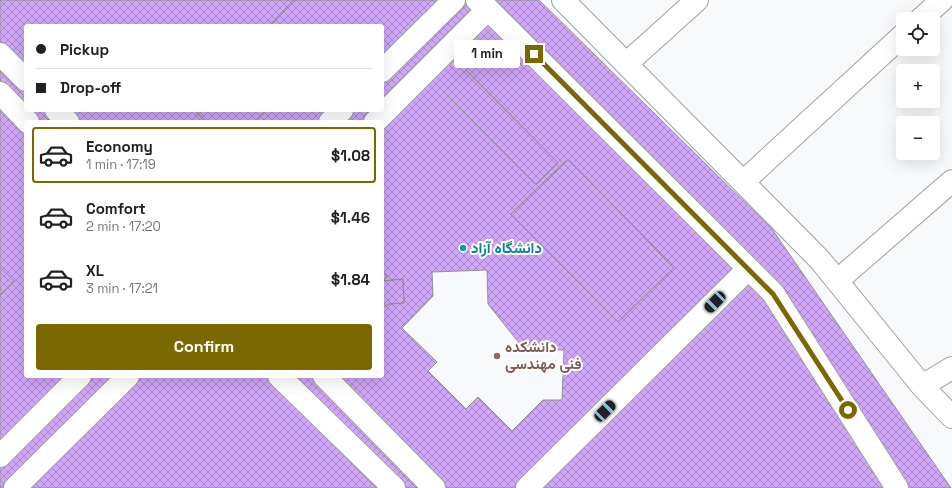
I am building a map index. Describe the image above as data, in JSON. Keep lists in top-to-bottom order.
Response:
{
  "places": ["دانشگاه آزاد", "دانشکده فنی مهندسی"],
  "page": {
    "map_buttons": ["+", "−"],
    "banner": ["Pickup", "Drop-off"],
    "bubble": "1 min",
    "list": [
      {
        "name": "Economy",
        "note": "1 min · 17:19",
        "value": "$1.08"
      },
      {
        "name": "Comfort",
        "note": "2 min · 17:20",
        "value": "$1.46"
      },
      {
        "name": "XL",
        "note": "3 min · 17:21",
        "value": "$1.84"
      }
    ],
    "buttons": "Confirm"
  }
}
